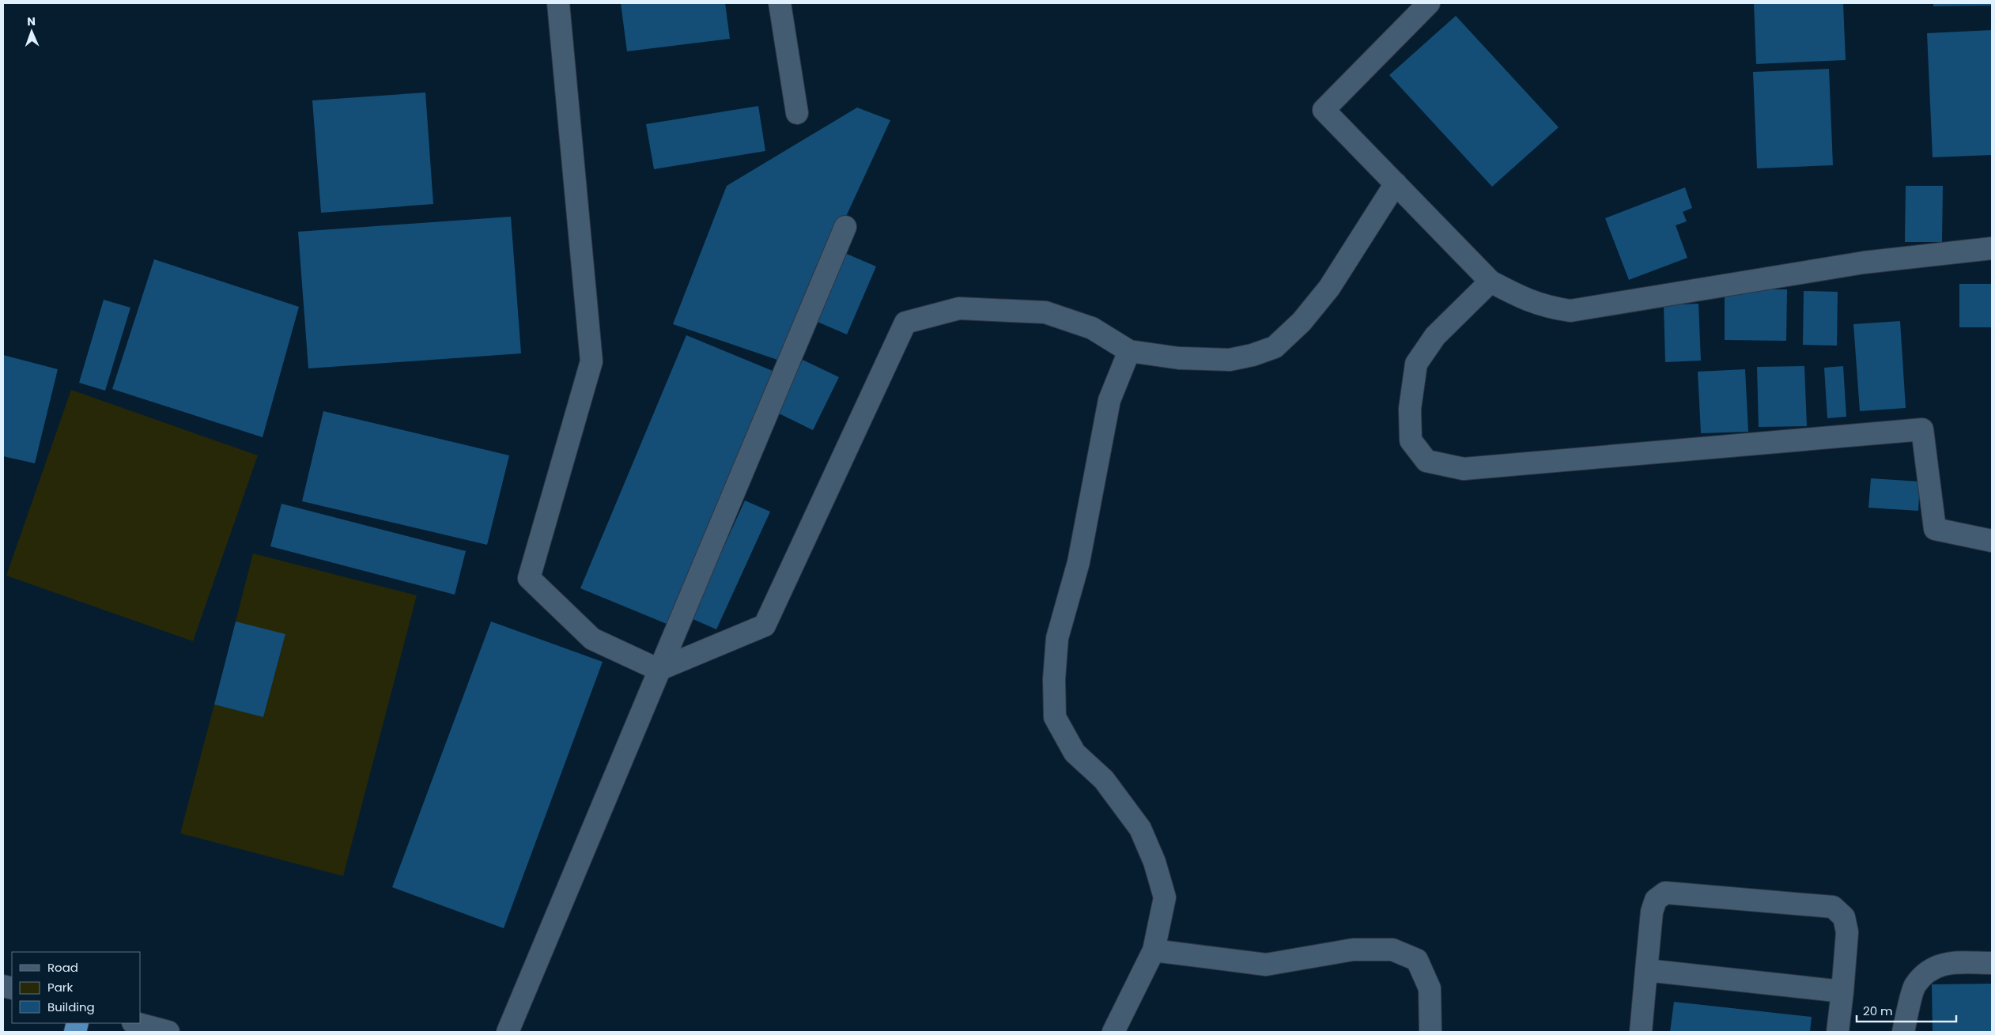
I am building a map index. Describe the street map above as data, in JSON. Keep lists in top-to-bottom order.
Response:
{
  "legend": ["Road", "Park", "Building"],
  "scale_bar": "20 m",
  "north": "top"
}
